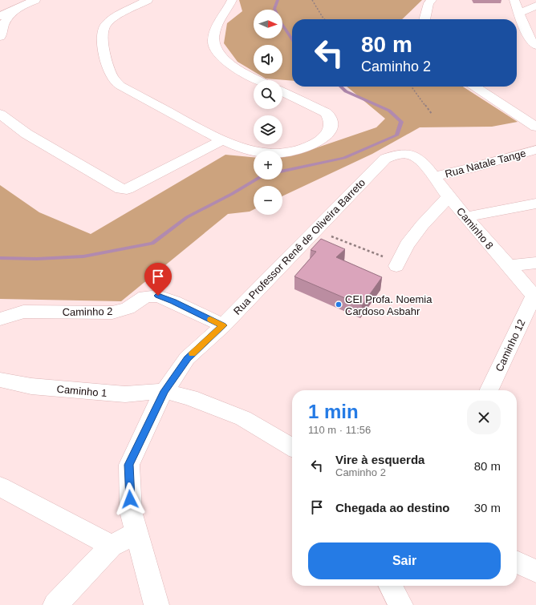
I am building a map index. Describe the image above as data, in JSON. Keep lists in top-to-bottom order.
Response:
{
  "streets": {
    "street": [
      "Rua Natale Tange",
      "Caminho 8",
      "Rua Professor Renê de Oliveira Barreto",
      "Caminho 2",
      "Caminho 12",
      "Caminho 1"
    ]
  },
  "crossings": [
    ["Rua Natale Tange", "Caminho 8"],
    ["Caminho 8", "Rua Professor Renê de Oliveira Barreto"],
    ["Caminho 8", "Caminho 12"],
    ["Rua Professor Renê de Oliveira Barreto", "Caminho 2"],
    ["Rua Professor Renê de Oliveira Barreto", "Caminho 1"]
  ],
  "places": ["CEI Profa. Noemia Cardoso Asbahr"],
  "north": "right",
  "page": {
    "map_buttons": ["+", "−"],
    "turn": ["80 m", "Caminho 2"],
    "heading": ["1 min", "110 m · 11:56"],
    "list": [
      {
        "name": "Vire à esquerda",
        "note": "Caminho 2",
        "value": "80 m"
      },
      {
        "name": "Chegada ao destino",
        "value": "30 m"
      }
    ],
    "buttons": "Sair"
  }
}
